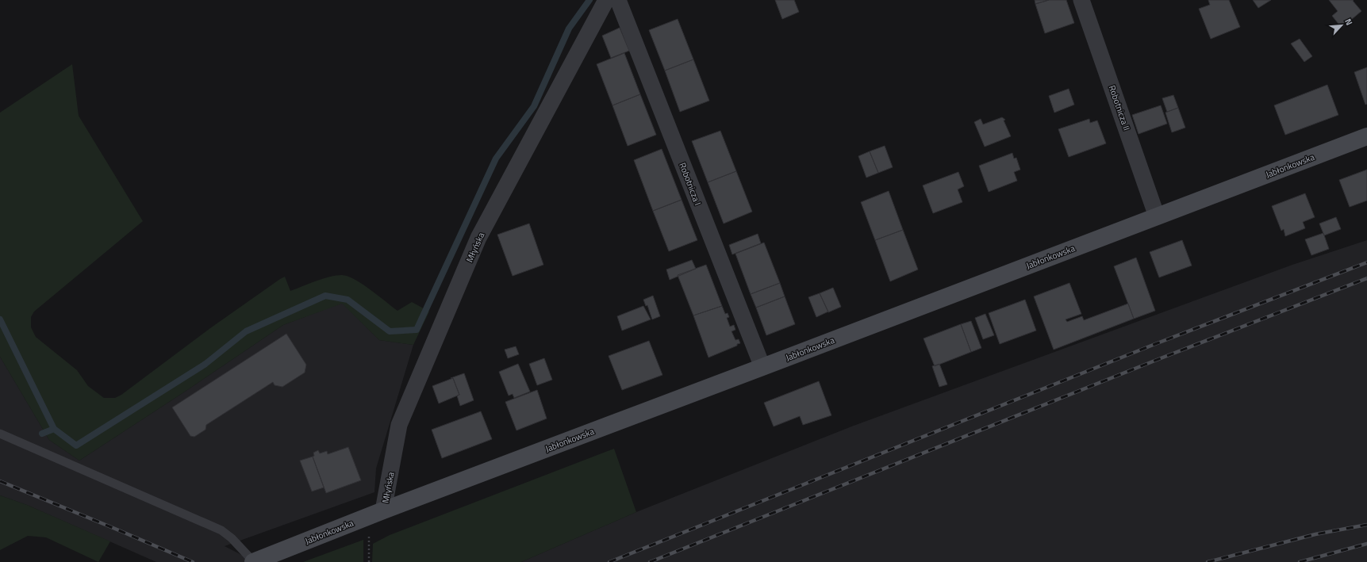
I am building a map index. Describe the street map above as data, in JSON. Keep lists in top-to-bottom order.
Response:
{
  "streets": {
    "main road": ["Jabłonkowska"],
    "street": ["Robotnicza II", "Robotnicza I", "Młyńska"]
  },
  "crossings": [
    ["Robotnicza II", "Jabłonkowska"],
    ["Jabłonkowska", "Robotnicza I"],
    ["Jabłonkowska", "Młyńska"]
  ],
  "north": "top right"
}
